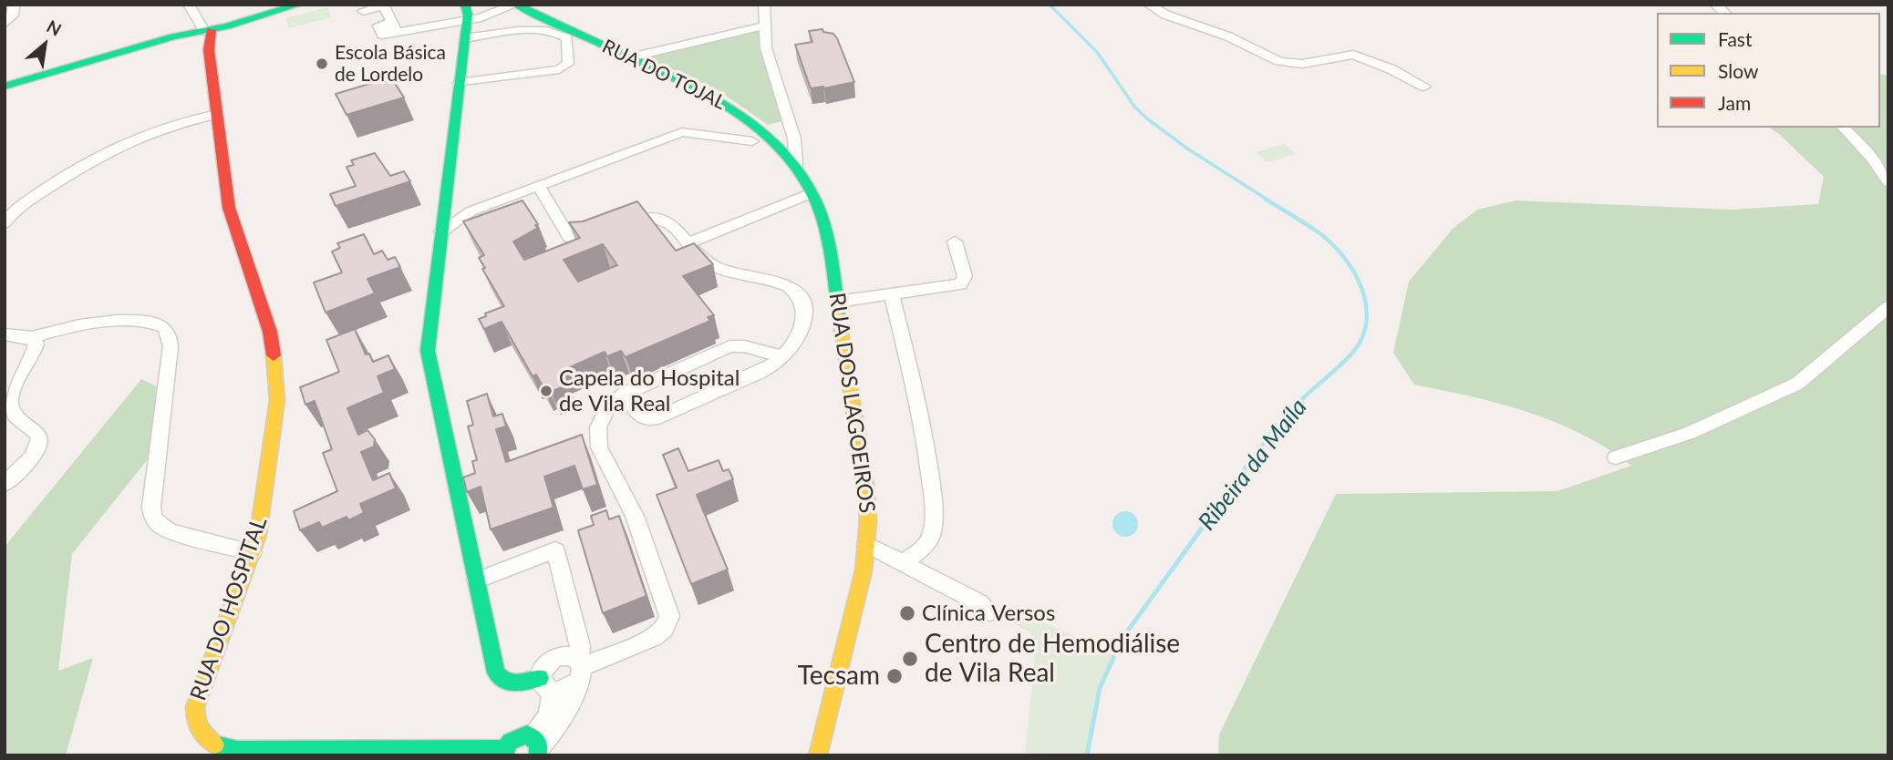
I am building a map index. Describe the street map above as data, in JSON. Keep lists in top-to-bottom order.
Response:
{
  "streets": {
    "street": ["RUA DO TOJAL", "RUA DOS LAGOEIROS", "RUA DO HOSPITAL"]
  },
  "crossings": [
    ["RUA DO TOJAL", "RUA DOS LAGOEIROS"]
  ],
  "water": ["Ribeira da Maíla"],
  "places": [
    "Escola Básica de Lordelo",
    "Capela do Hospital de Vila Real",
    "Clínica Versos",
    "Centro de Hemodiálise de Vila Real",
    "Tecsam"
  ],
  "legend": ["Fast", "Slow", "Jam"],
  "north": "top right"
}
